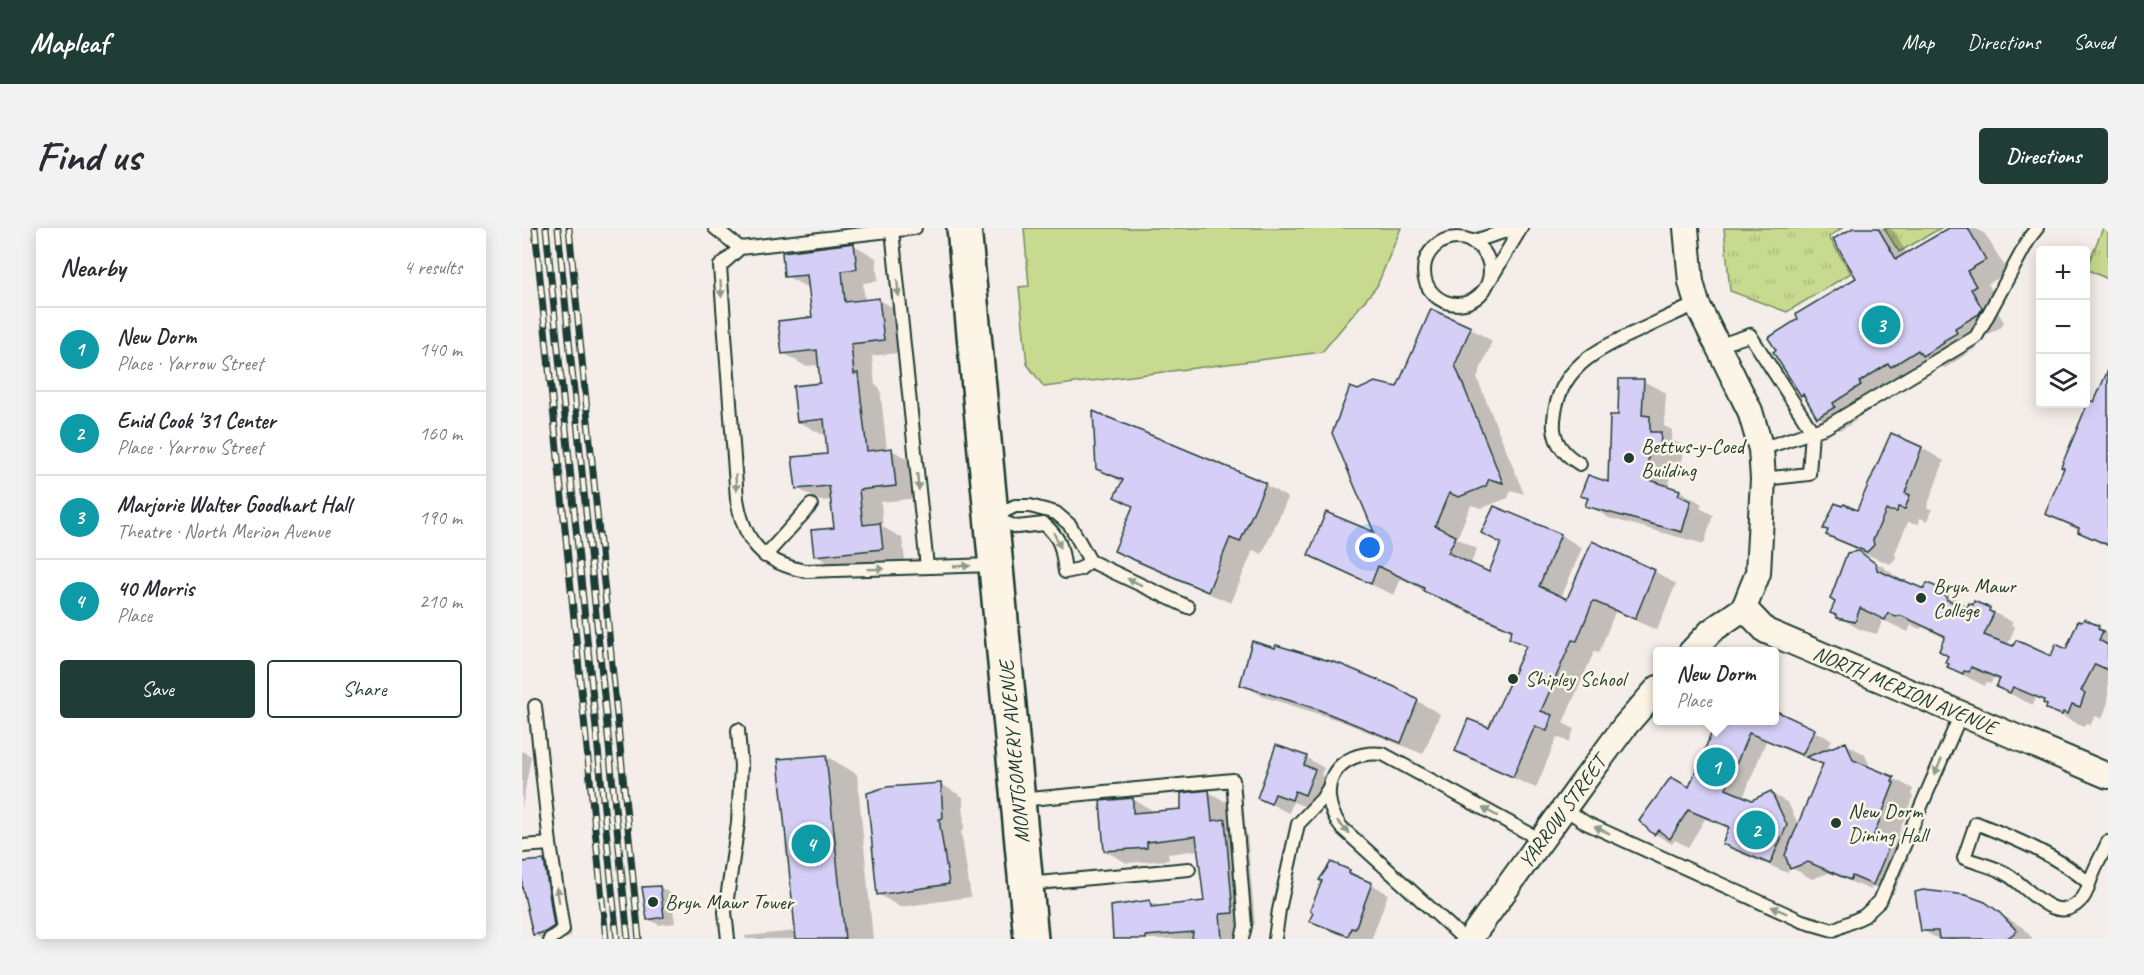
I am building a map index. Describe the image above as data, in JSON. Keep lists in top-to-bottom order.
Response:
{
  "streets": {
    "main road": ["MONTGOMERY AVENUE"],
    "street": ["NORTH MERION AVENUE", "YARROW STREET"]
  },
  "places": [
    "Bettws-y-Coed Building",
    "Bryn Mawr College",
    "Shipley School",
    "New Dorm Dining Hall",
    "Bryn Mawr Tower"
  ],
  "page": {
    "header": "Mapleaf",
    "nav": ["Map", "Directions", "Saved"],
    "buttons": [
      "Directions",
      ["Save", "Share"]
    ],
    "title": "Find us",
    "heading": ["Nearby", "4 results"],
    "map_buttons": ["+", "−"],
    "pins": [
      "3",
      "1",
      "2",
      "4"
    ],
    "list": [
      {
        "mark": "1",
        "name": "New Dorm",
        "note": "Place · Yarrow Street",
        "value": "140 m"
      },
      {
        "mark": "2",
        "name": "Enid Cook '31 Center",
        "note": "Place · Yarrow Street",
        "value": "160 m"
      },
      {
        "mark": "3",
        "name": "Marjorie Walter Goodhart Hall",
        "note": "Theatre · North Merion Avenue",
        "value": "190 m"
      },
      {
        "mark": "4",
        "name": "40 Morris",
        "note": "Place",
        "value": "210 m"
      }
    ],
    "popup": ["New Dorm", "Place"]
  }
}
